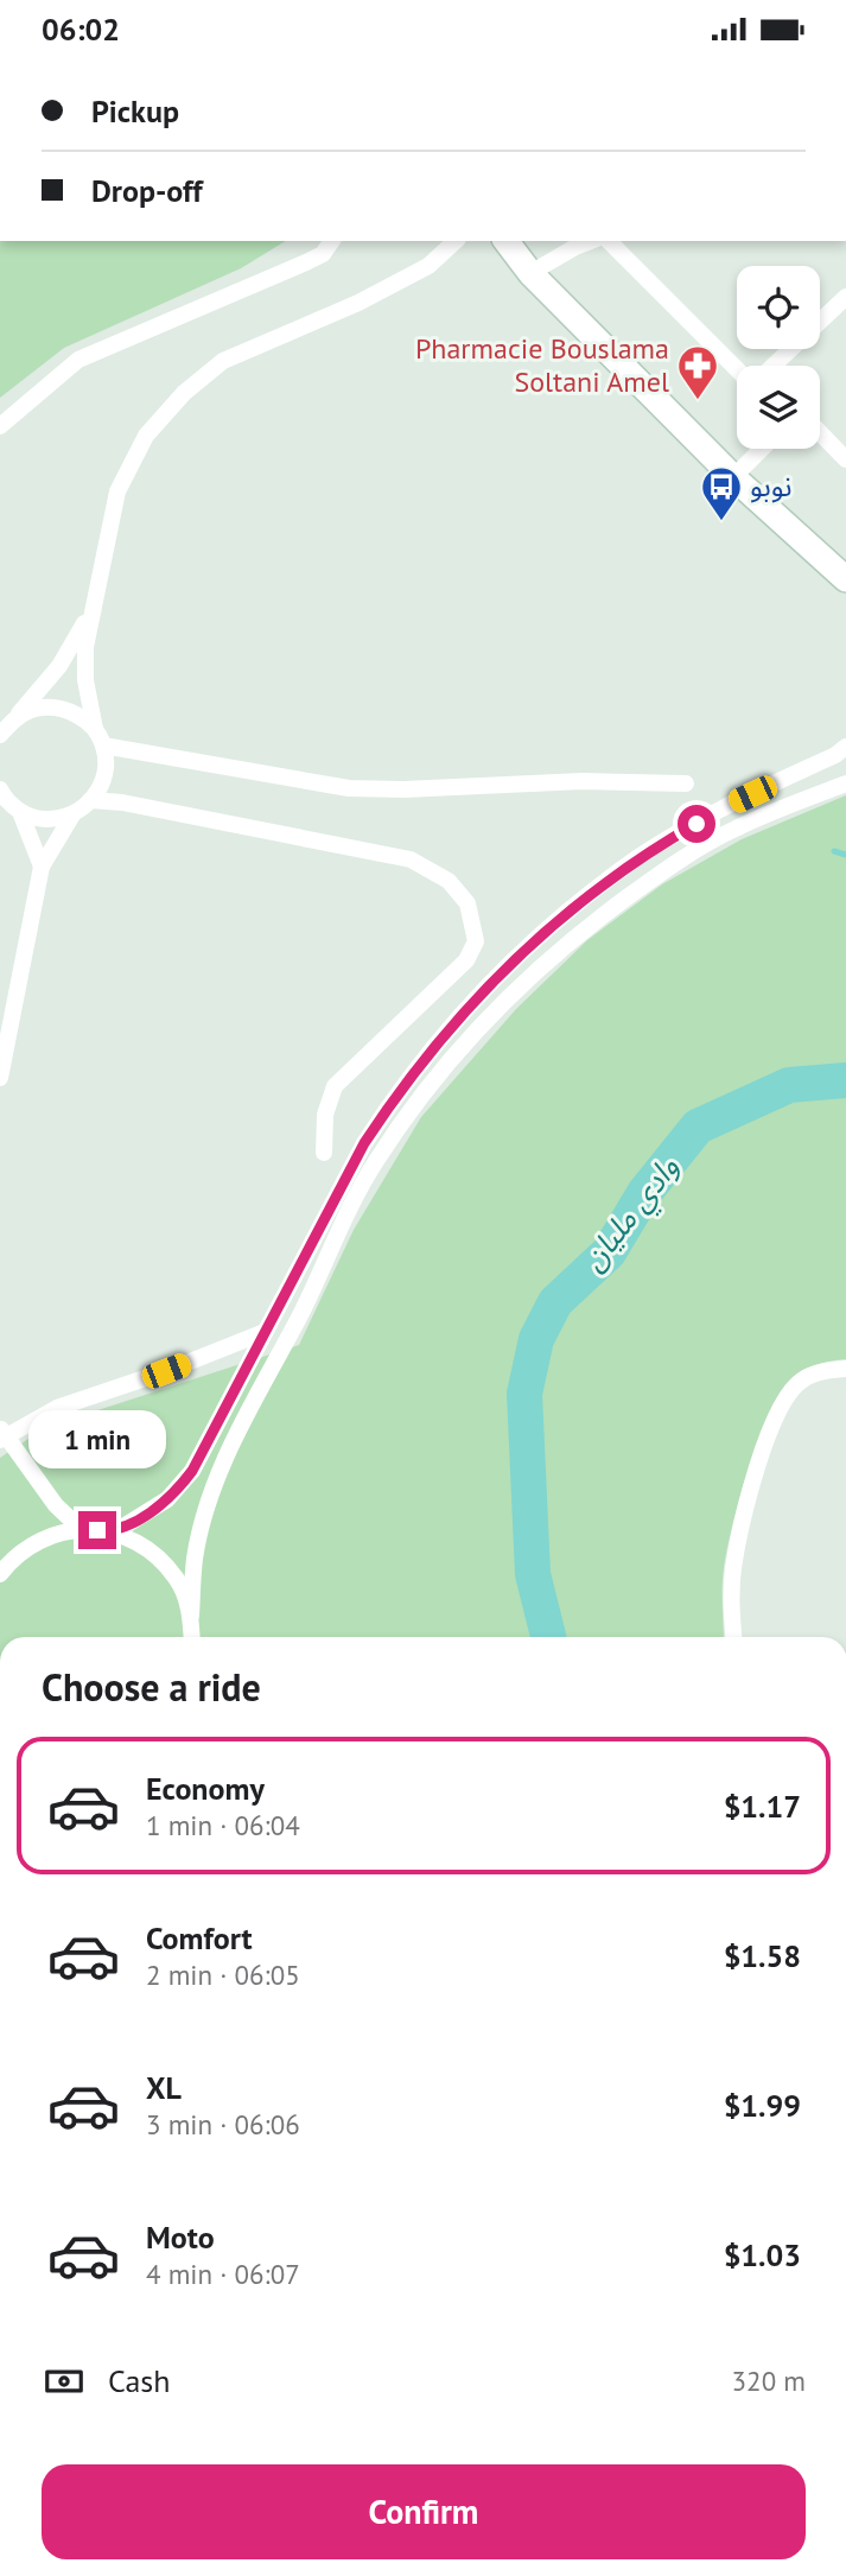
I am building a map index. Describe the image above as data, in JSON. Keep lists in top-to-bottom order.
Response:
{
  "water": ["وادي مليان"],
  "places": {
    "pharmacy": ["Pharmacie Bouslama Soltani Amel"],
    "bus stop": ["نوبو"]
  },
  "page": {
    "status": "06:02",
    "banner": ["Pickup", "Drop-off"],
    "bubble": "1 min",
    "heading": "Choose a ride",
    "list": [
      {
        "name": "Economy",
        "note": "1 min · 06:04",
        "value": "$1.17"
      },
      {
        "name": "Comfort",
        "note": "2 min · 06:05",
        "value": "$1.58"
      },
      {
        "name": "XL",
        "note": "3 min · 06:06",
        "value": "$1.99"
      },
      {
        "name": "Moto",
        "note": "4 min · 06:07",
        "value": "$1.03"
      }
    ],
    "pay": ["Cash", "320 m"],
    "buttons": "Confirm"
  }
}
